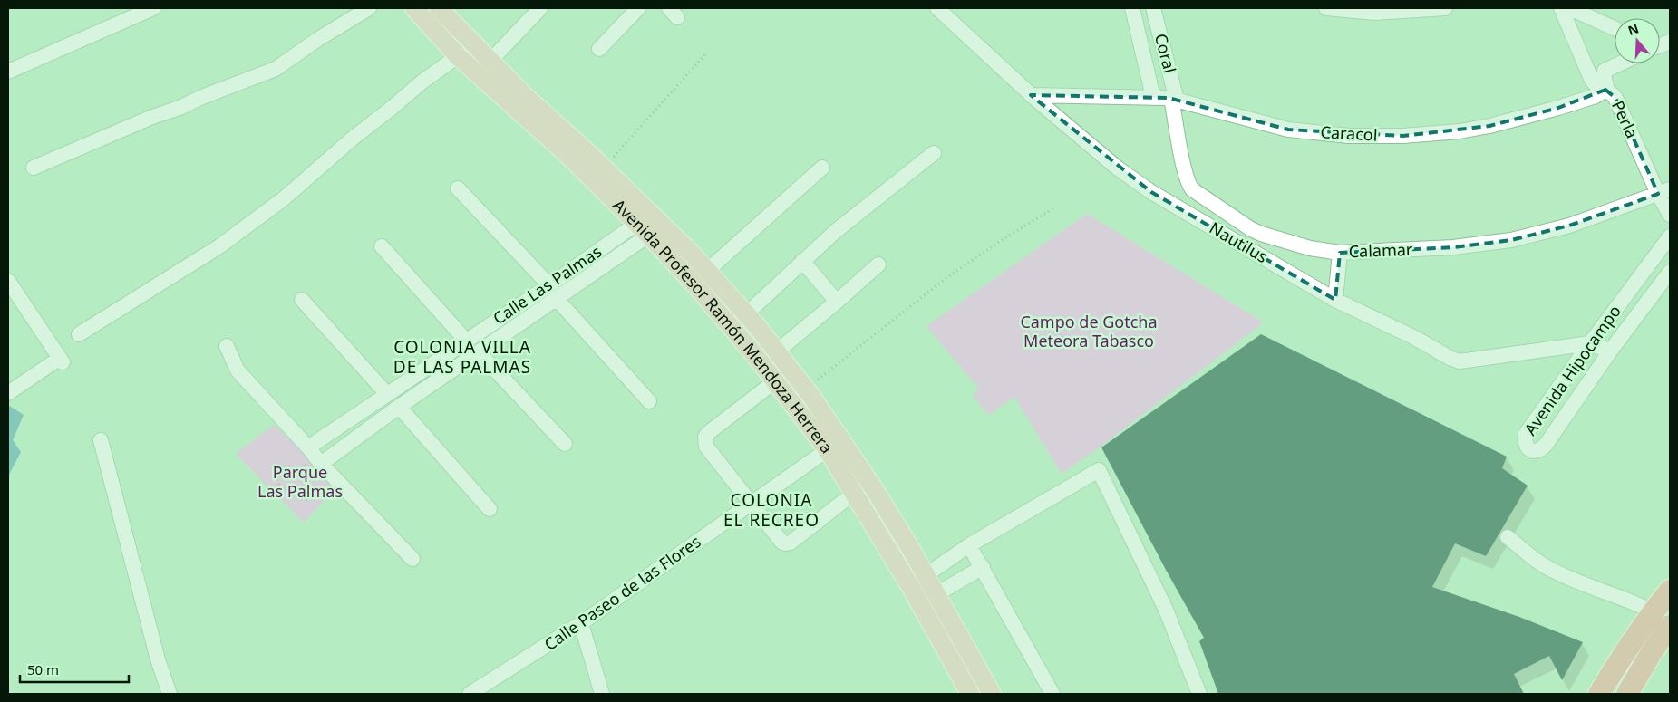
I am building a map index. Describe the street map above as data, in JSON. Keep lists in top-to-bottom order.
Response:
{
  "streets": {
    "main road": ["Avenida Profesor Ramón Mendoza Herrera"],
    "street": [
      "Coral",
      "Perla",
      "Caracol",
      "Nautilus",
      "Calamar",
      "Calle Las Palmas",
      "Avenida Hipocampo",
      "Calle Paseo de las Flores"
    ]
  },
  "crossings": [
    ["Coral", "Caracol"],
    ["Coral", "Calamar"],
    ["Perla", "Caracol"],
    ["Perla", "Calamar"],
    ["Caracol", "Nautilus"],
    ["Caracol", "Calamar"],
    ["Nautilus", "Avenida Hipocampo"],
    ["Calle Las Palmas", "Avenida Profesor Ramón Mendoza Herrera"],
    ["Avenida Profesor Ramón Mendoza Herrera", "Calle Paseo de las Flores"]
  ],
  "districts": ["COLONIA VILLA DE LAS PALMAS", "COLONIA EL RECREO"],
  "parks": ["Campo de Gotcha Meteora Tabasco", "Parque Las Palmas"],
  "scale_bar": "50 m",
  "north": "top"
}
